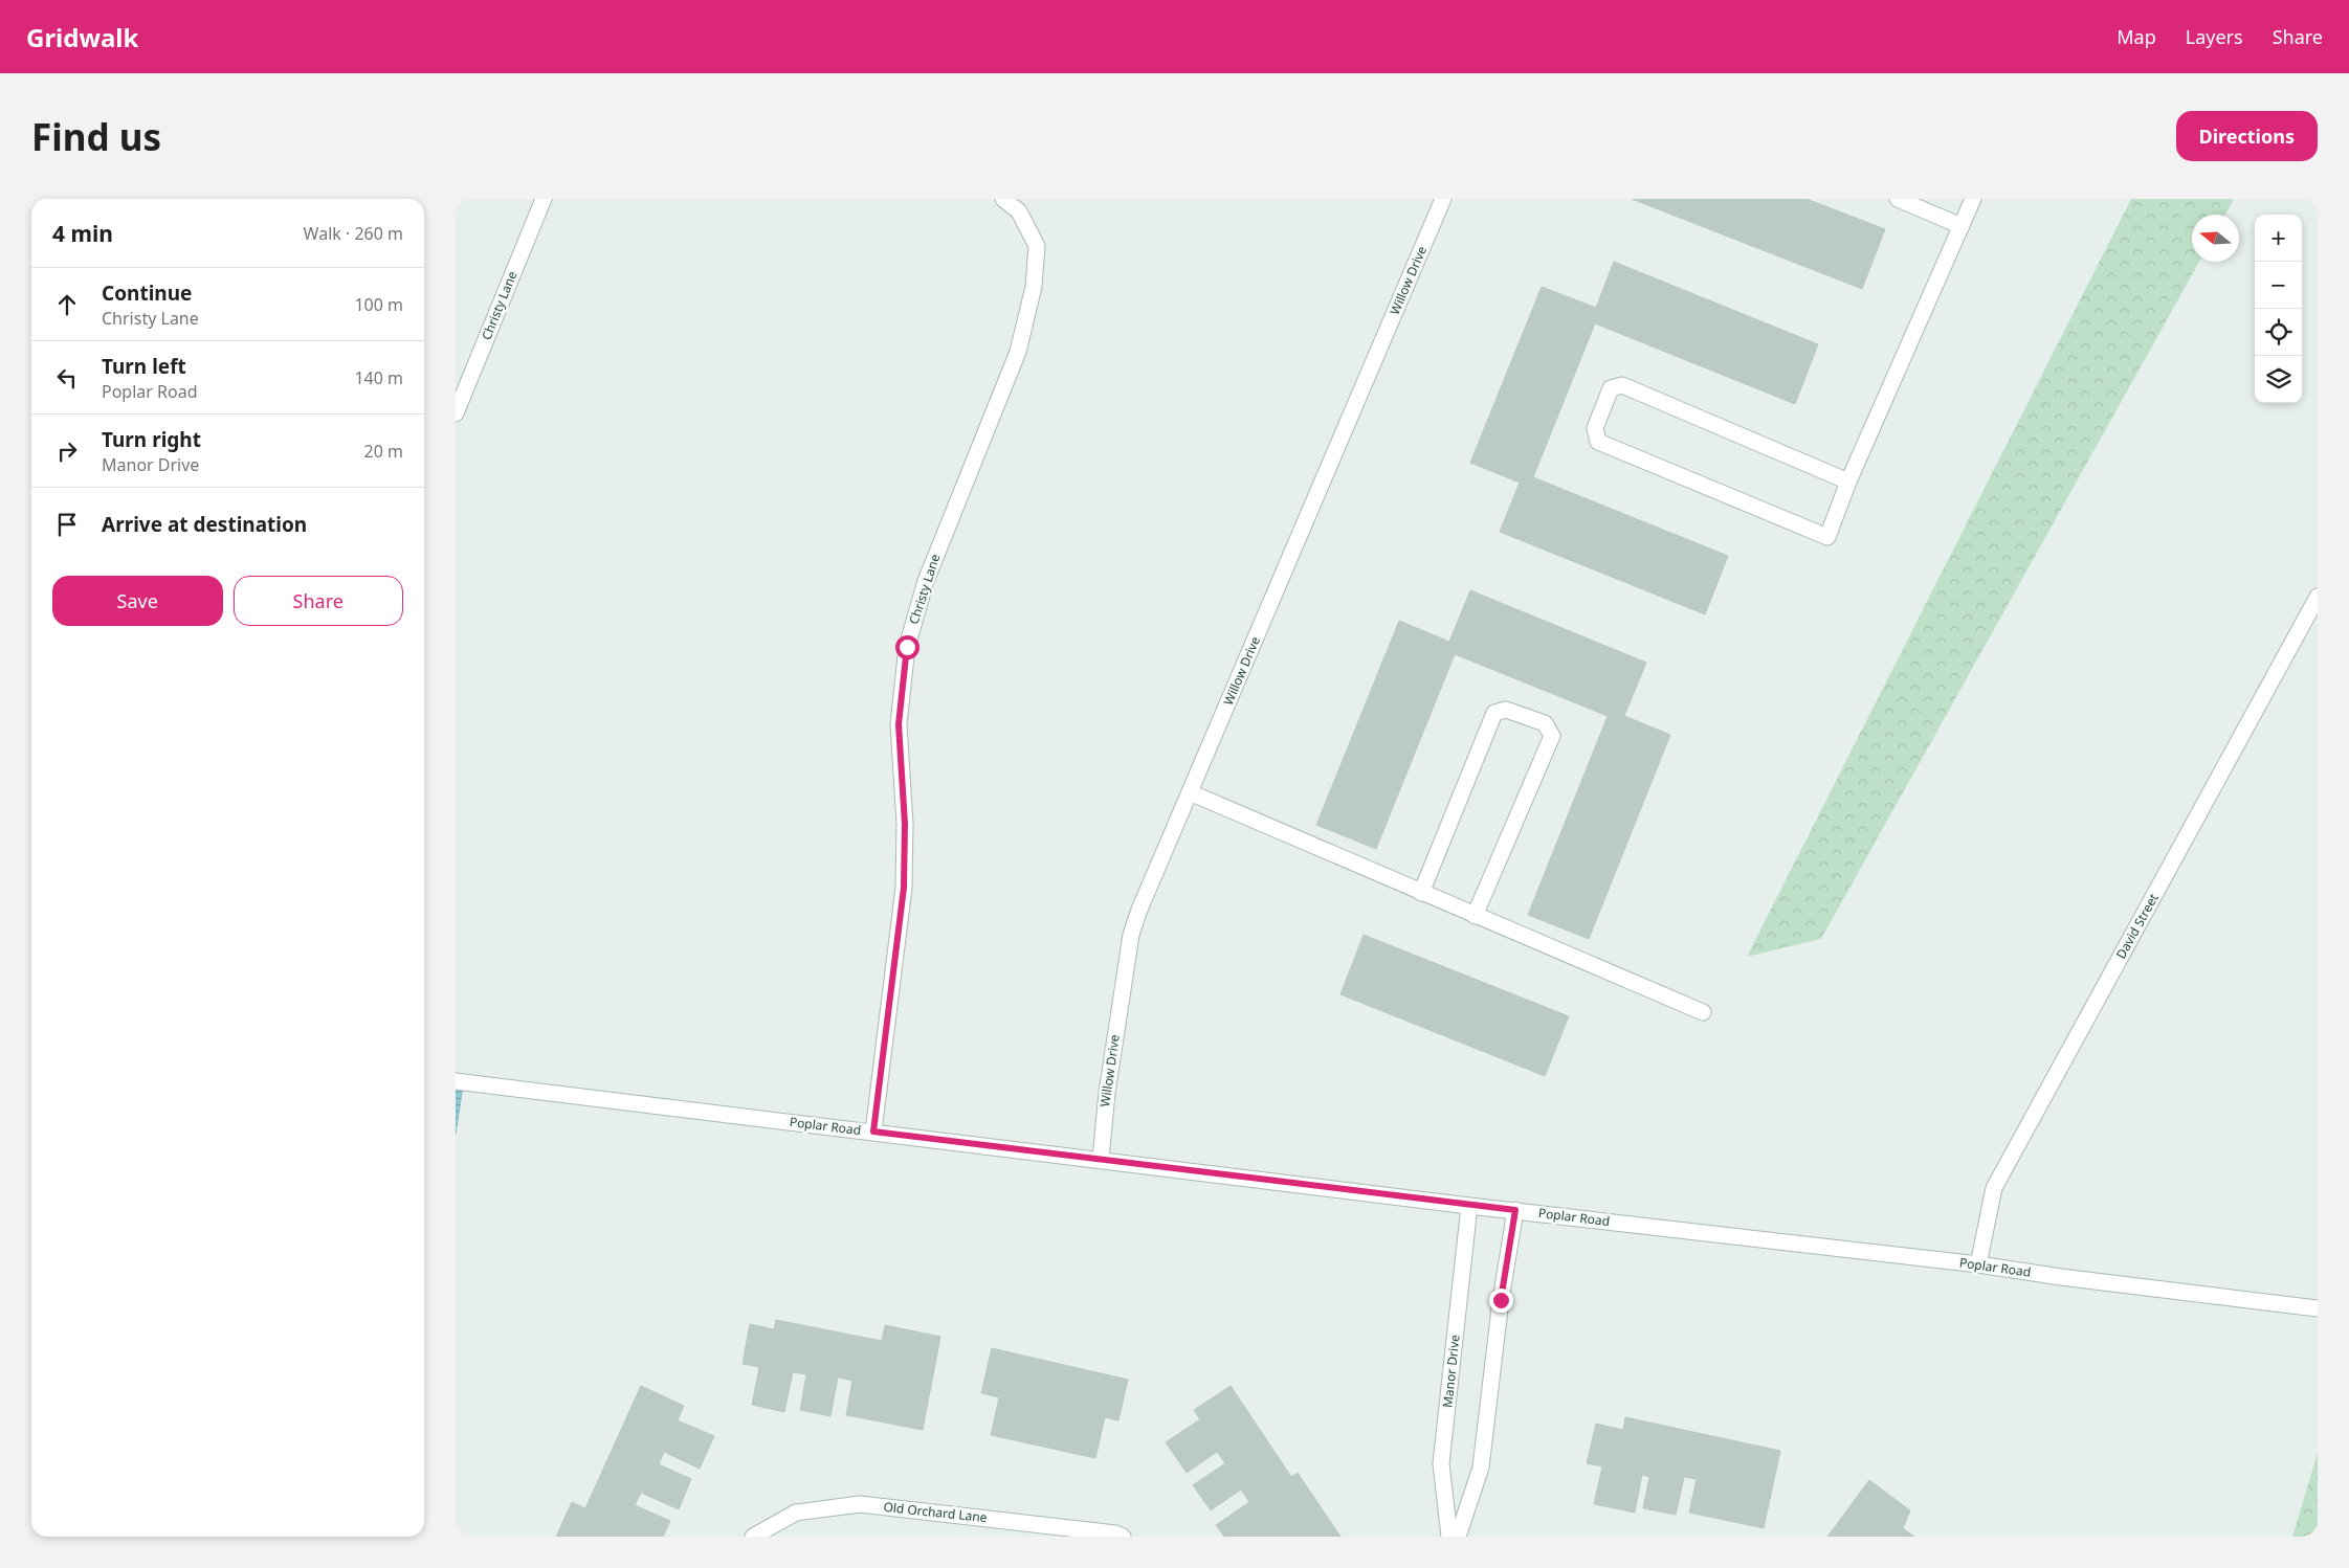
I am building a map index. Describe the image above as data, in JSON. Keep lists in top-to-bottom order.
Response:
{
  "streets": {
    "street": [
      "Willow Drive",
      "Christy Lane",
      "David Street",
      "Poplar Road",
      "Manor Drive",
      "Old Orchard Lane"
    ]
  },
  "crossings": [
    ["Willow Drive", "Poplar Road"],
    ["Christy Lane", "Poplar Road"],
    ["David Street", "Poplar Road"],
    ["Poplar Road", "Manor Drive"]
  ],
  "north": "left",
  "page": {
    "header": "Gridwalk",
    "nav": ["Map", "Layers", "Share"],
    "buttons": [
      "Directions",
      ["Save", "Share"]
    ],
    "title": "Find us",
    "heading": ["4 min", "Walk · 260 m"],
    "map_buttons": ["+", "−"],
    "list": [
      ["Continue", "Christy Lane", "100 m"],
      ["Turn left", "Poplar Road", "140 m"],
      ["Turn right", "Manor Drive", "20 m"],
      "Arrive at destination"
    ]
  }
}
